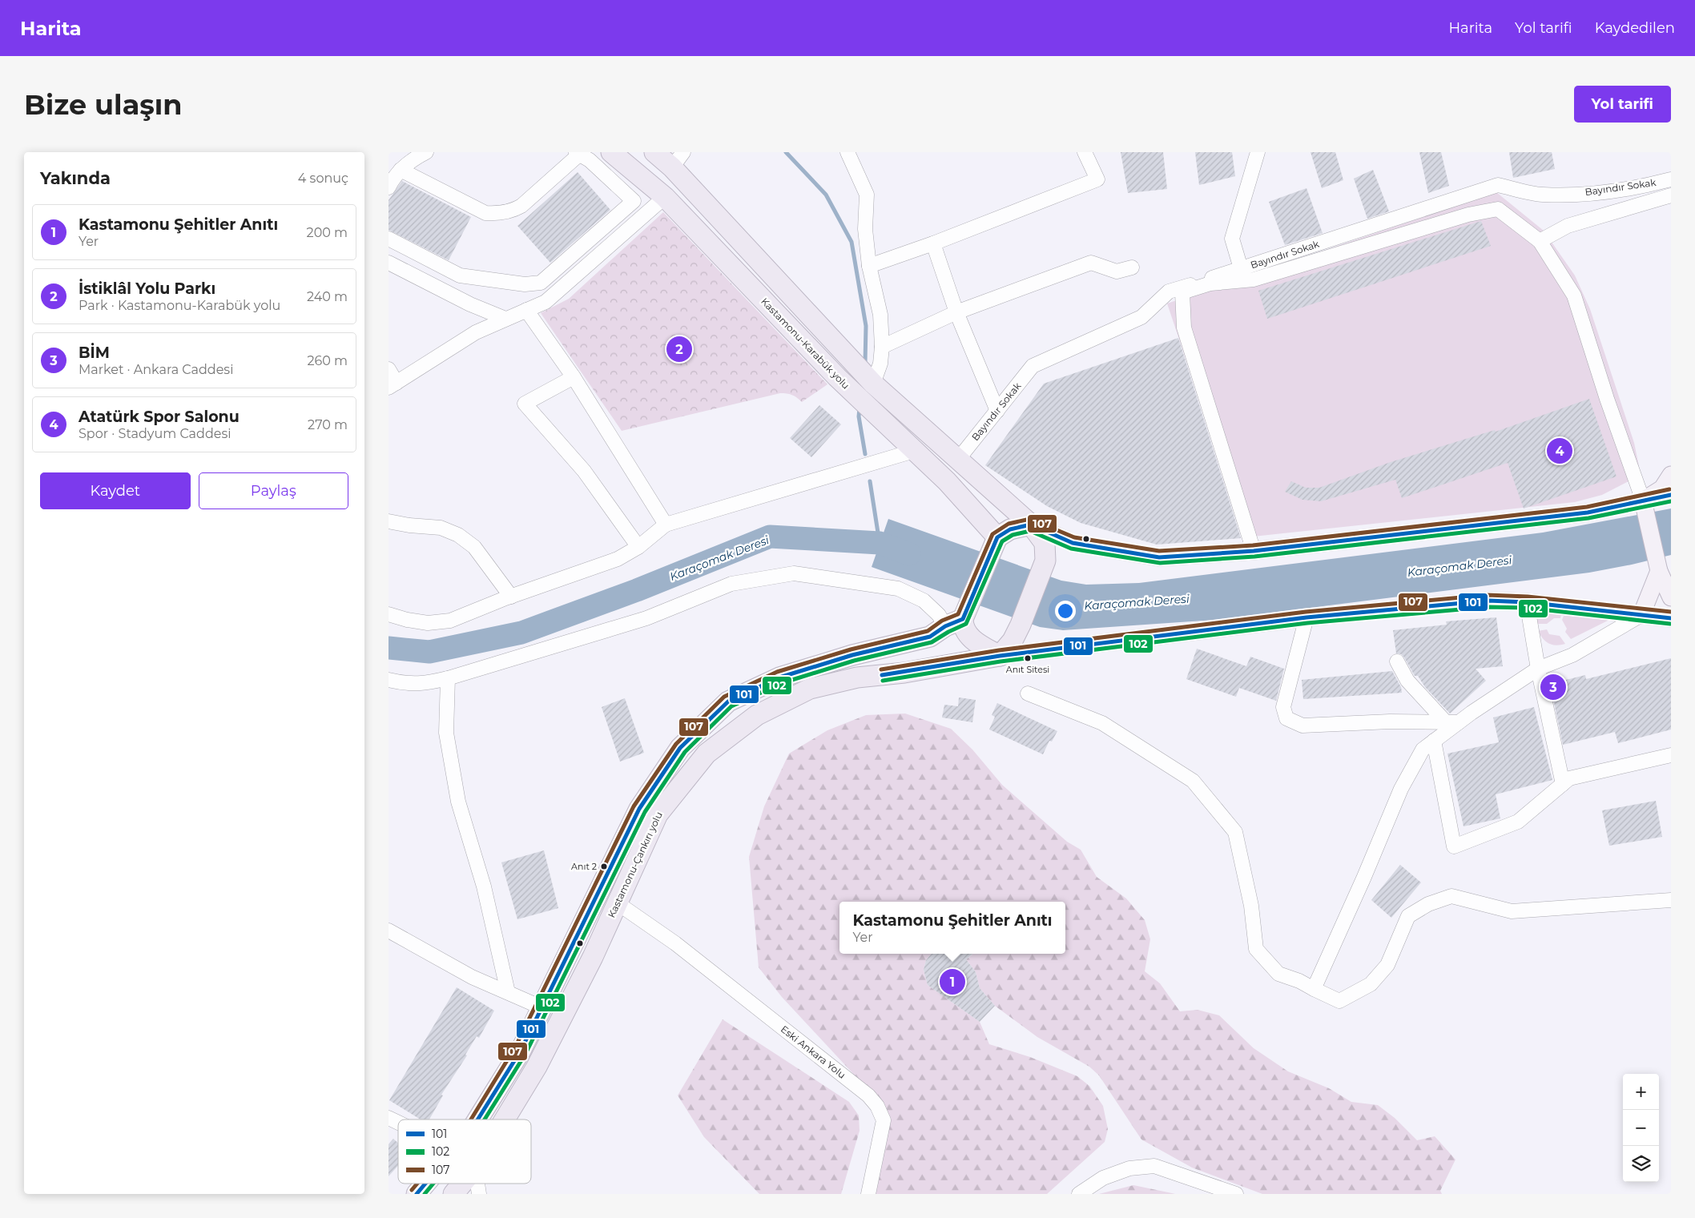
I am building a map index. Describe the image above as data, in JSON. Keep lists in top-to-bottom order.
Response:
{
  "streets": {
    "highway": ["Kastamonu-Karabük yolu", "Kastamonu-Çankırı yolu"],
    "street": ["Bayındır Sokak", "Eski Ankara Yolu"]
  },
  "crossings": [
    ["Kastamonu-Çankırı yolu", "Eski Ankara Yolu"]
  ],
  "water": ["Karaçomak Deresi"],
  "places": ["Anıt Sitesi", "Anıt 2"],
  "lines": ["transit line 107", "transit line 101", "transit line 102"],
  "legend": ["101", "102", "107"],
  "page": {
    "header": "Harita",
    "nav": ["Harita", "Yol tarifi", "Kaydedilen"],
    "buttons": [
      "Yol tarifi",
      ["Kaydet", "Paylaş"]
    ],
    "title": "Bize ulaşın",
    "heading": ["Yakında", "4 sonuç"],
    "list": [
      {
        "mark": "1",
        "name": "Kastamonu Şehitler Anıtı",
        "note": "Yer",
        "value": "200 m"
      },
      {
        "mark": "2",
        "name": "İstiklâl Yolu Parkı",
        "note": "Park · Kastamonu-Karabük yolu",
        "value": "240 m"
      },
      {
        "mark": "3",
        "name": "BİM",
        "note": "Market · Ankara Caddesi",
        "value": "260 m"
      },
      {
        "mark": "4",
        "name": "Atatürk Spor Salonu",
        "note": "Spor · Stadyum Caddesi",
        "value": "270 m"
      }
    ],
    "pins": [
      "2",
      "4",
      "3",
      "1"
    ],
    "popup": ["Kastamonu Şehitler Anıtı", "Yer"],
    "map_buttons": ["+", "−"]
  }
}
